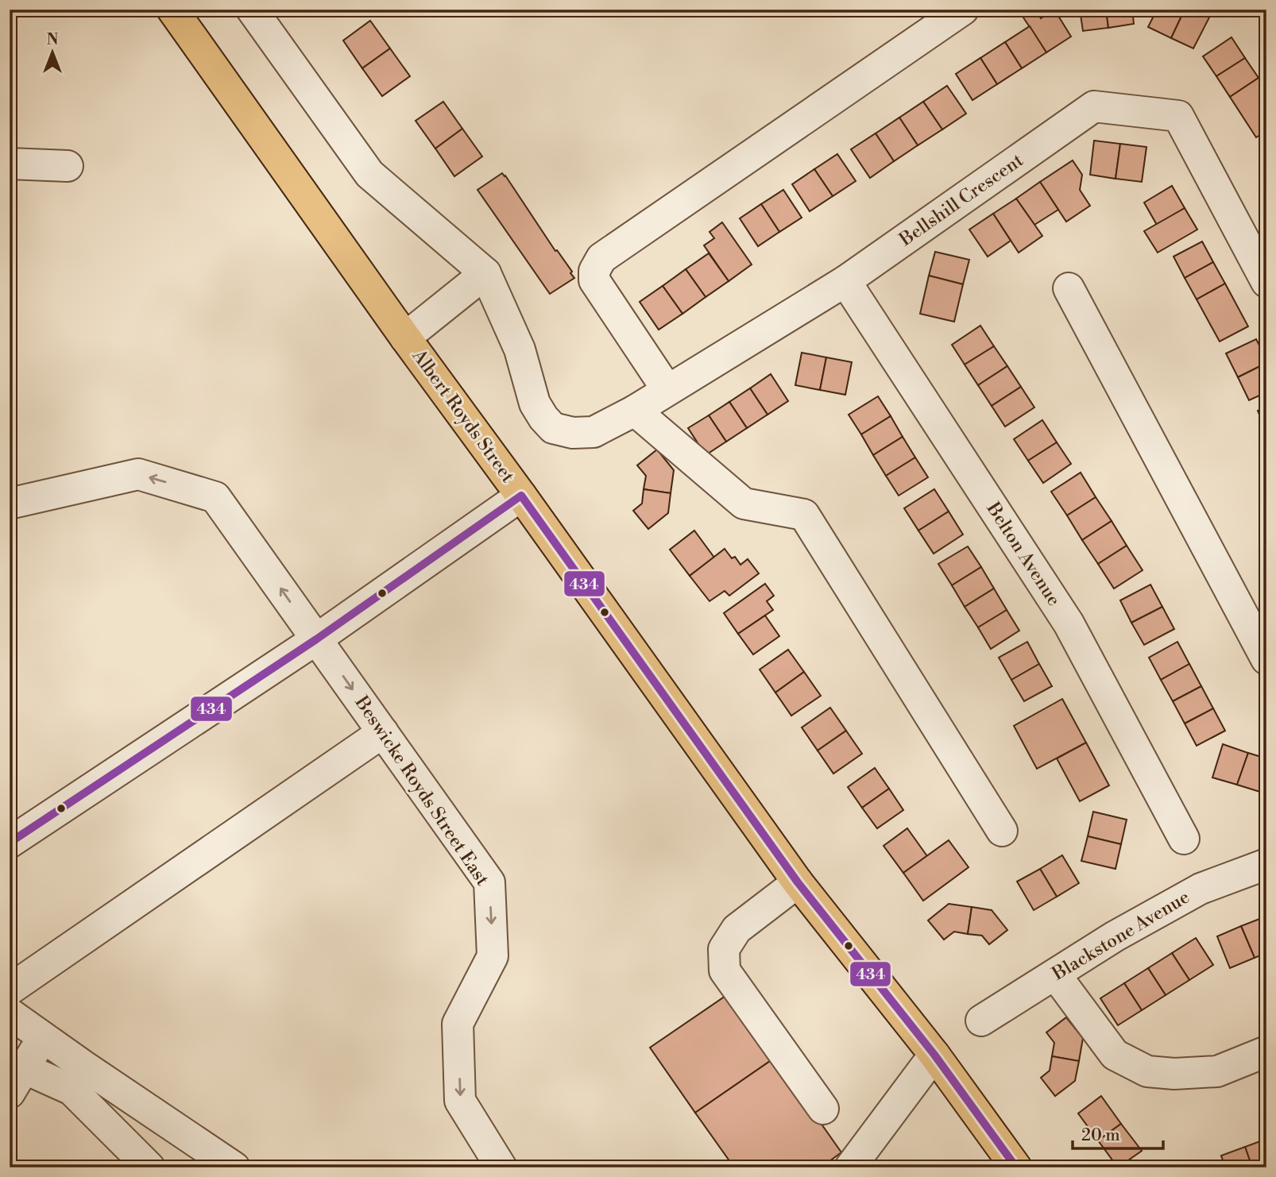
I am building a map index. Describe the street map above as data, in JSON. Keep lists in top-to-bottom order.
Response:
{
  "streets": {
    "main road": ["Albert Royds Street"],
    "street": [
      "Bellshill Crescent",
      "Belton Avenue",
      "Beswicke Royds Street East",
      "Blackstone Avenue"
    ]
  },
  "crossings": [
    ["Bellshill Crescent", "Belton Avenue"]
  ],
  "lines": ["transit line 434"],
  "scale_bar": "20 m",
  "north": "top"
}
